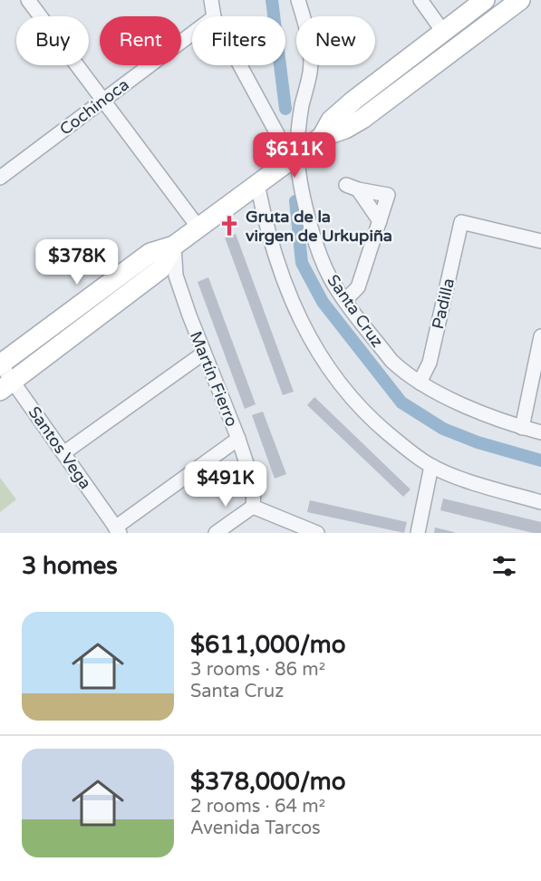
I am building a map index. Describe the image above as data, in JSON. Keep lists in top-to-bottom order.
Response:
{
  "streets": {
    "street": [
      "Cochinoca",
      "Padilla",
      "Santa Cruz",
      "Martín Fierro",
      "Santos Vega"
    ]
  },
  "crossings": [
    ["Padilla", "Santa Cruz"]
  ],
  "places": {
    "church": ["Gruta de la virgen de Urkupiña"]
  },
  "page": {
    "chip": [
      "Buy",
      "Rent",
      "Filters",
      "New"
    ],
    "price": ["$611K", "$378K", "$491K"],
    "heading": "3 homes",
    "list": [
      {
        "name": "$611,000/mo",
        "note": "3 rooms · 86 m² · Santa Cruz"
      },
      {
        "name": "$378,000/mo",
        "note": "2 rooms · 64 m² · Avenida Tarcos"
      }
    ]
  }
}
